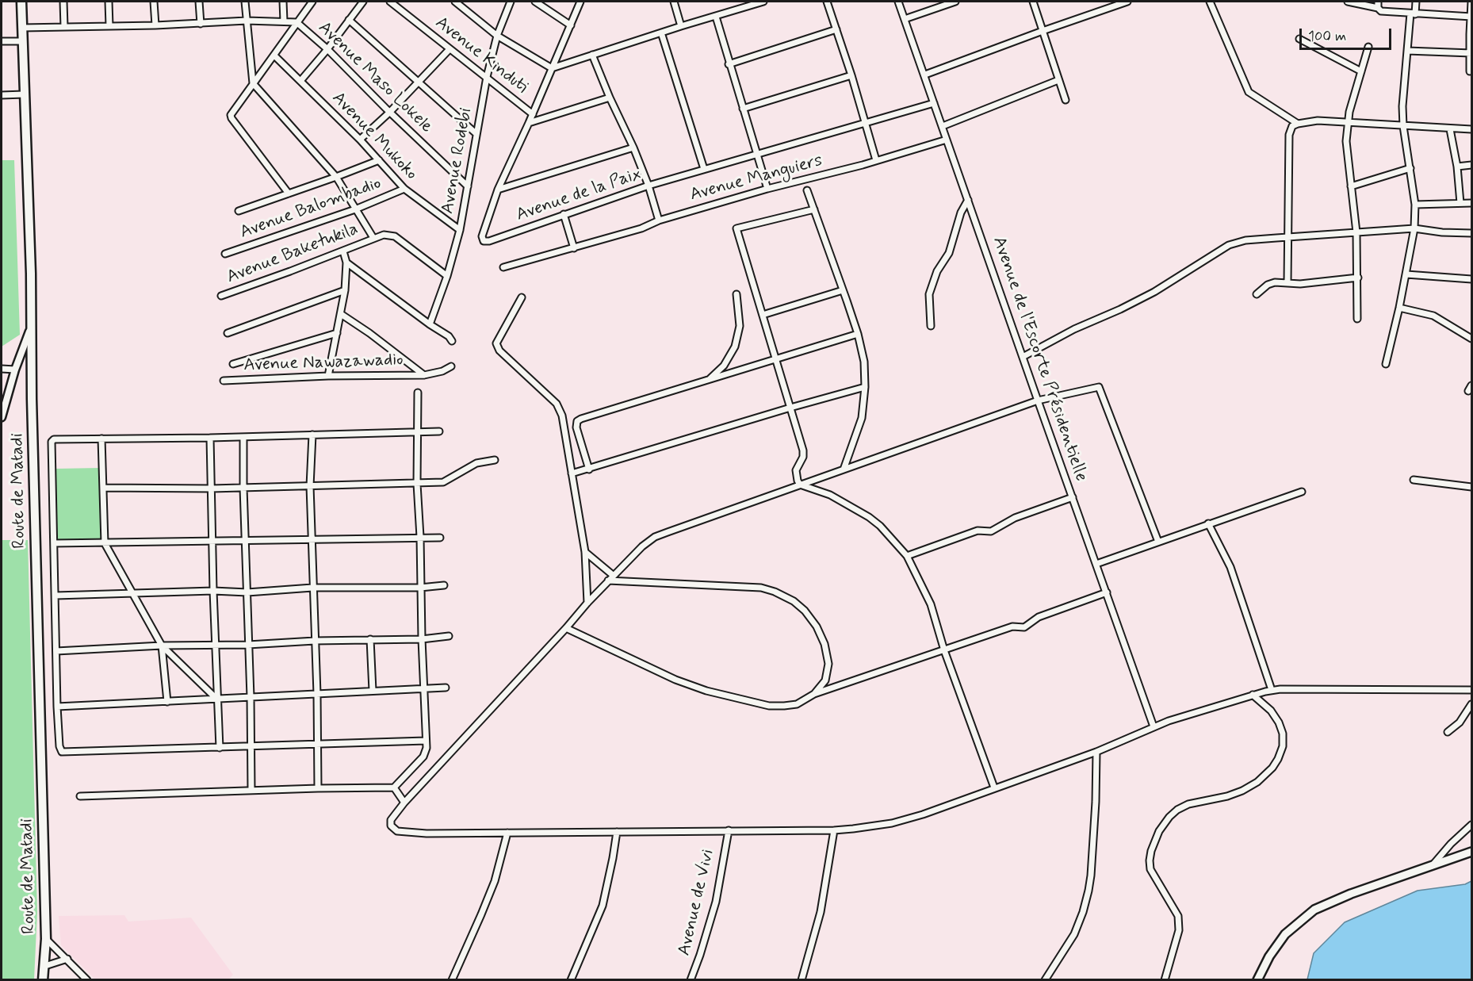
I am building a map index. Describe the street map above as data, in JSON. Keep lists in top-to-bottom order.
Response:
{
  "streets": {
    "main road": ["Route de Matadi"],
    "street": [
      "Avenue Kinduti",
      "Avenue Maso Lokele",
      "Avenue Mukoko",
      "Avenue Rodebi",
      "Avenue Manguiers",
      "Avenue de la Paix",
      "Avenue Balombadio",
      "Avenue Baketukila",
      "Avenue de l'Escorte Présidentielle",
      "Avenue Nawazawadio",
      "Avenue de Vivi"
    ]
  },
  "crossings": [
    ["Avenue Kinduti", "Avenue Rodebi"],
    ["Avenue Kinduti", "Avenue de la Paix"],
    ["Avenue Maso Lokele", "Avenue Rodebi"],
    ["Avenue Maso Lokele", "Route de Matadi"],
    ["Avenue Mukoko", "Avenue Rodebi"],
    ["Avenue Mukoko", "Avenue Balombadio"],
    ["Avenue Manguiers", "Avenue de l'Escorte Présidentielle"],
    ["Avenue de la Paix", "Avenue de l'Escorte Présidentielle"]
  ],
  "scale_bar": "100 m"
}
